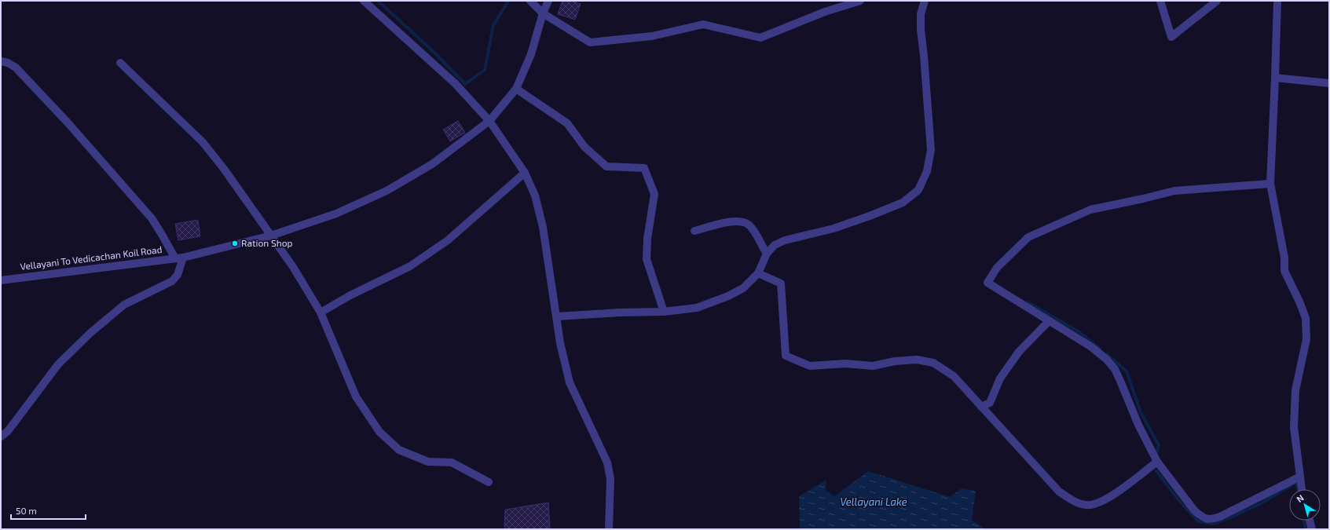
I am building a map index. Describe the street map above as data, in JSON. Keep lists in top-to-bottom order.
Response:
{
  "streets": {
    "street": ["Vellayani To Vedicachan Koil Road"]
  },
  "water": ["Vellayani Lake"],
  "places": ["Ration Shop"],
  "scale_bar": "50 m",
  "north": "top left"
}
